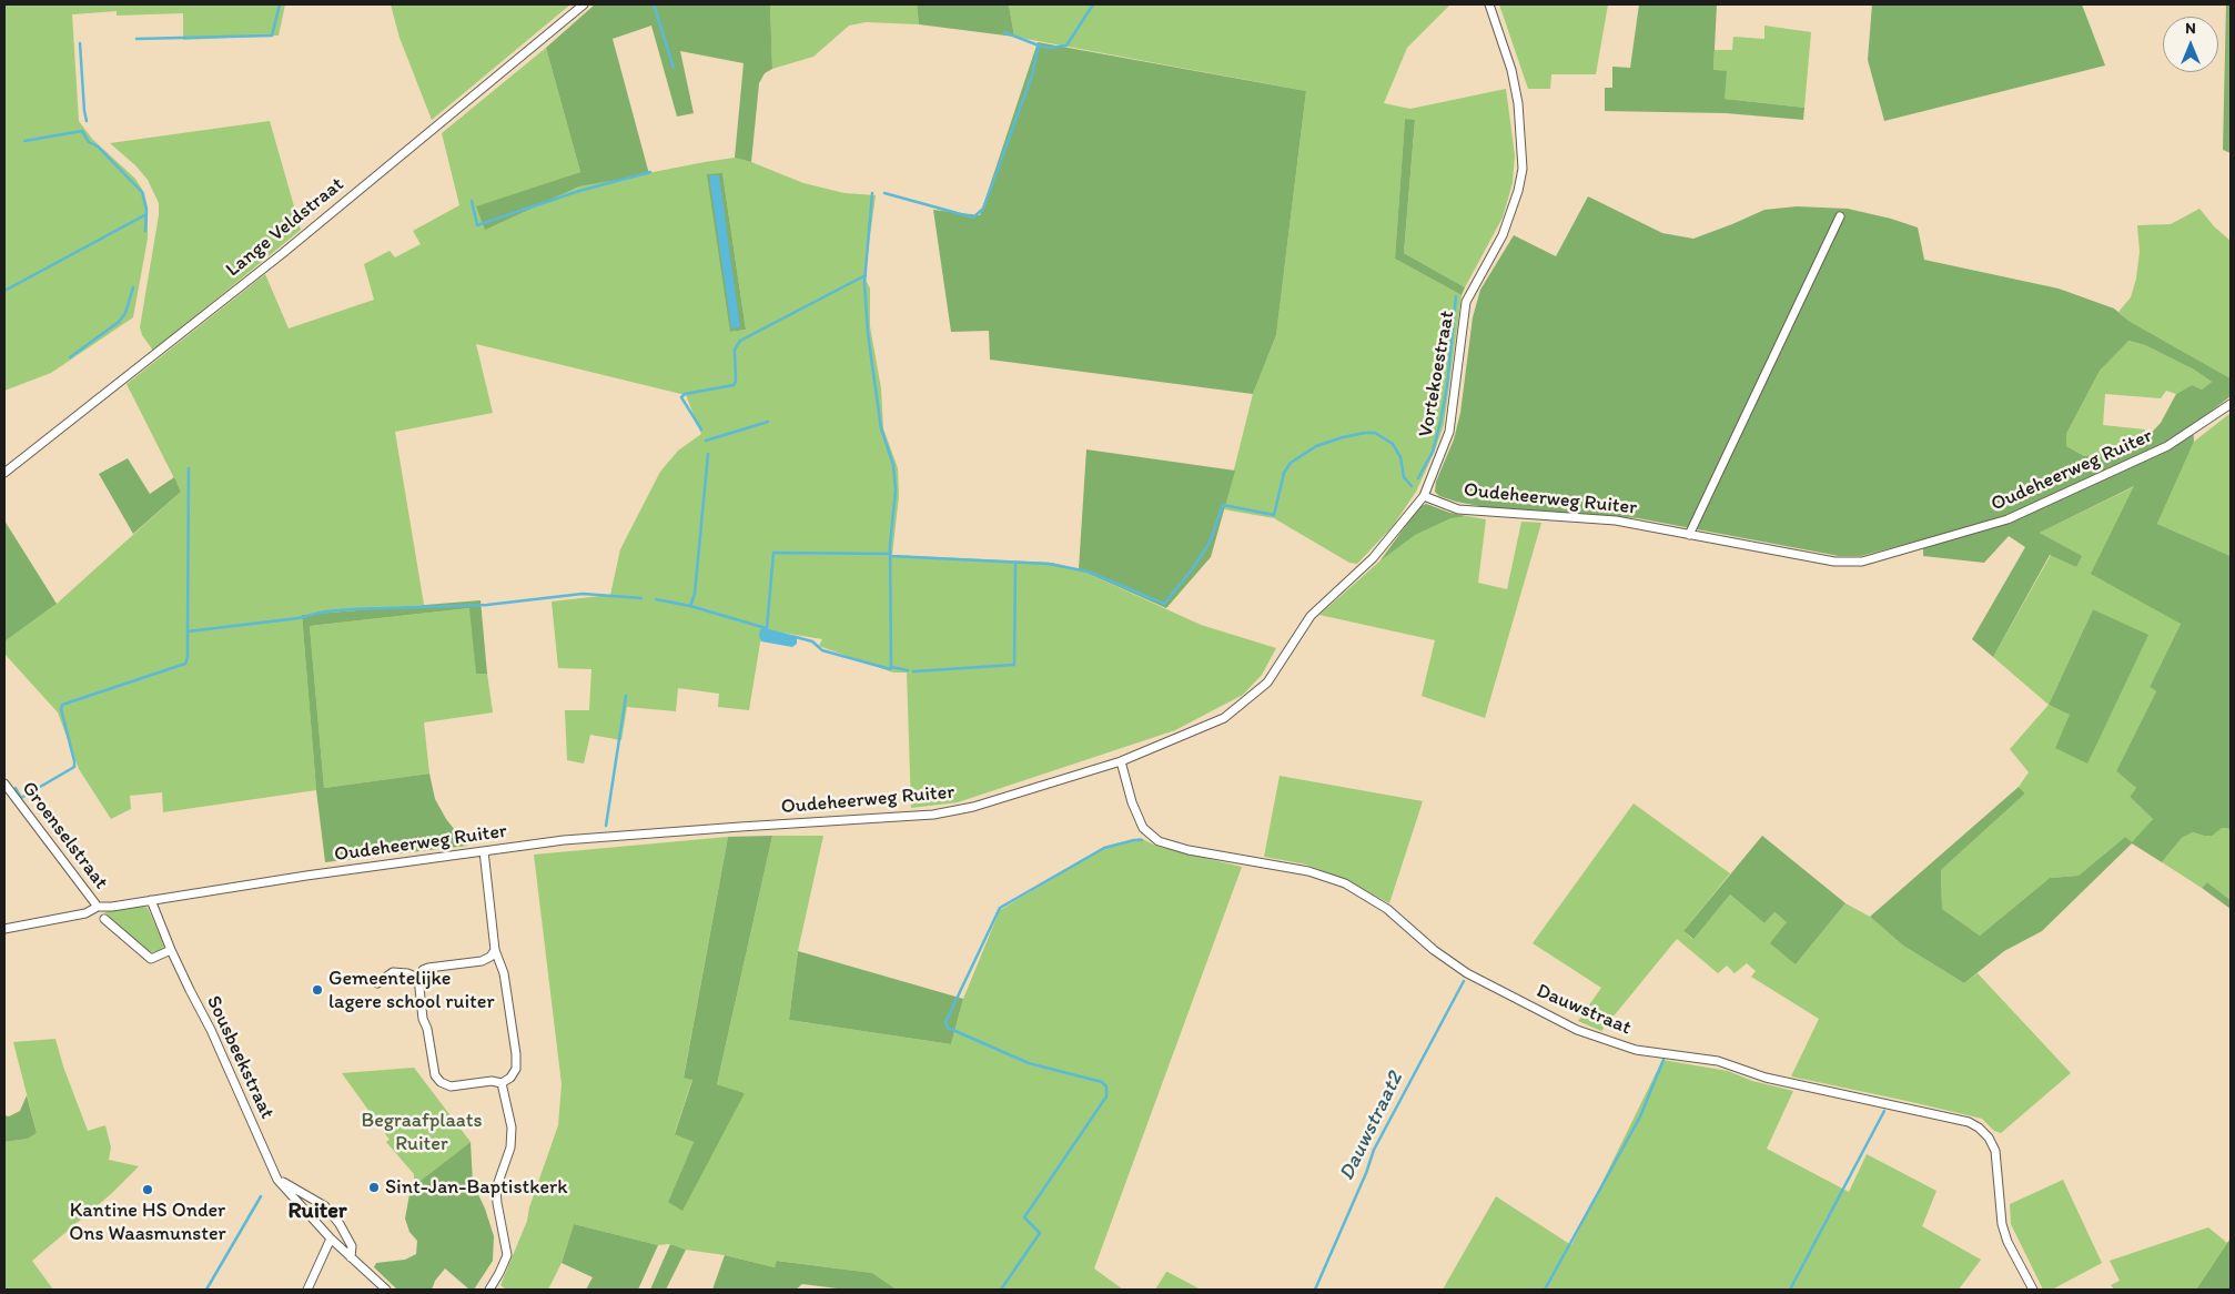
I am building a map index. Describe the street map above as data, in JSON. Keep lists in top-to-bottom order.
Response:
{
  "streets": {
    "street": [
      "Lange Veldstraat",
      "Vortekoestraat",
      "Oudeheerweg Ruiter",
      "Groenselstraat",
      "Dauwstraat",
      "Sousbeekstraat"
    ]
  },
  "crossings": [
    ["Vortekoestraat", "Oudeheerweg Ruiter"],
    ["Oudeheerweg Ruiter", "Groenselstraat"],
    ["Oudeheerweg Ruiter", "Dauwstraat"],
    ["Oudeheerweg Ruiter", "Sousbeekstraat"]
  ],
  "districts": ["Ruiter"],
  "water": ["Dauwstraat2"],
  "parks": ["Begraafplaats Ruiter"],
  "places": ["Gemeentelijke lagere school ruiter", "Sint-Jan-Baptistkerk", "Kantine HS Onder Ons Waasmunster"],
  "north": "top"
}
